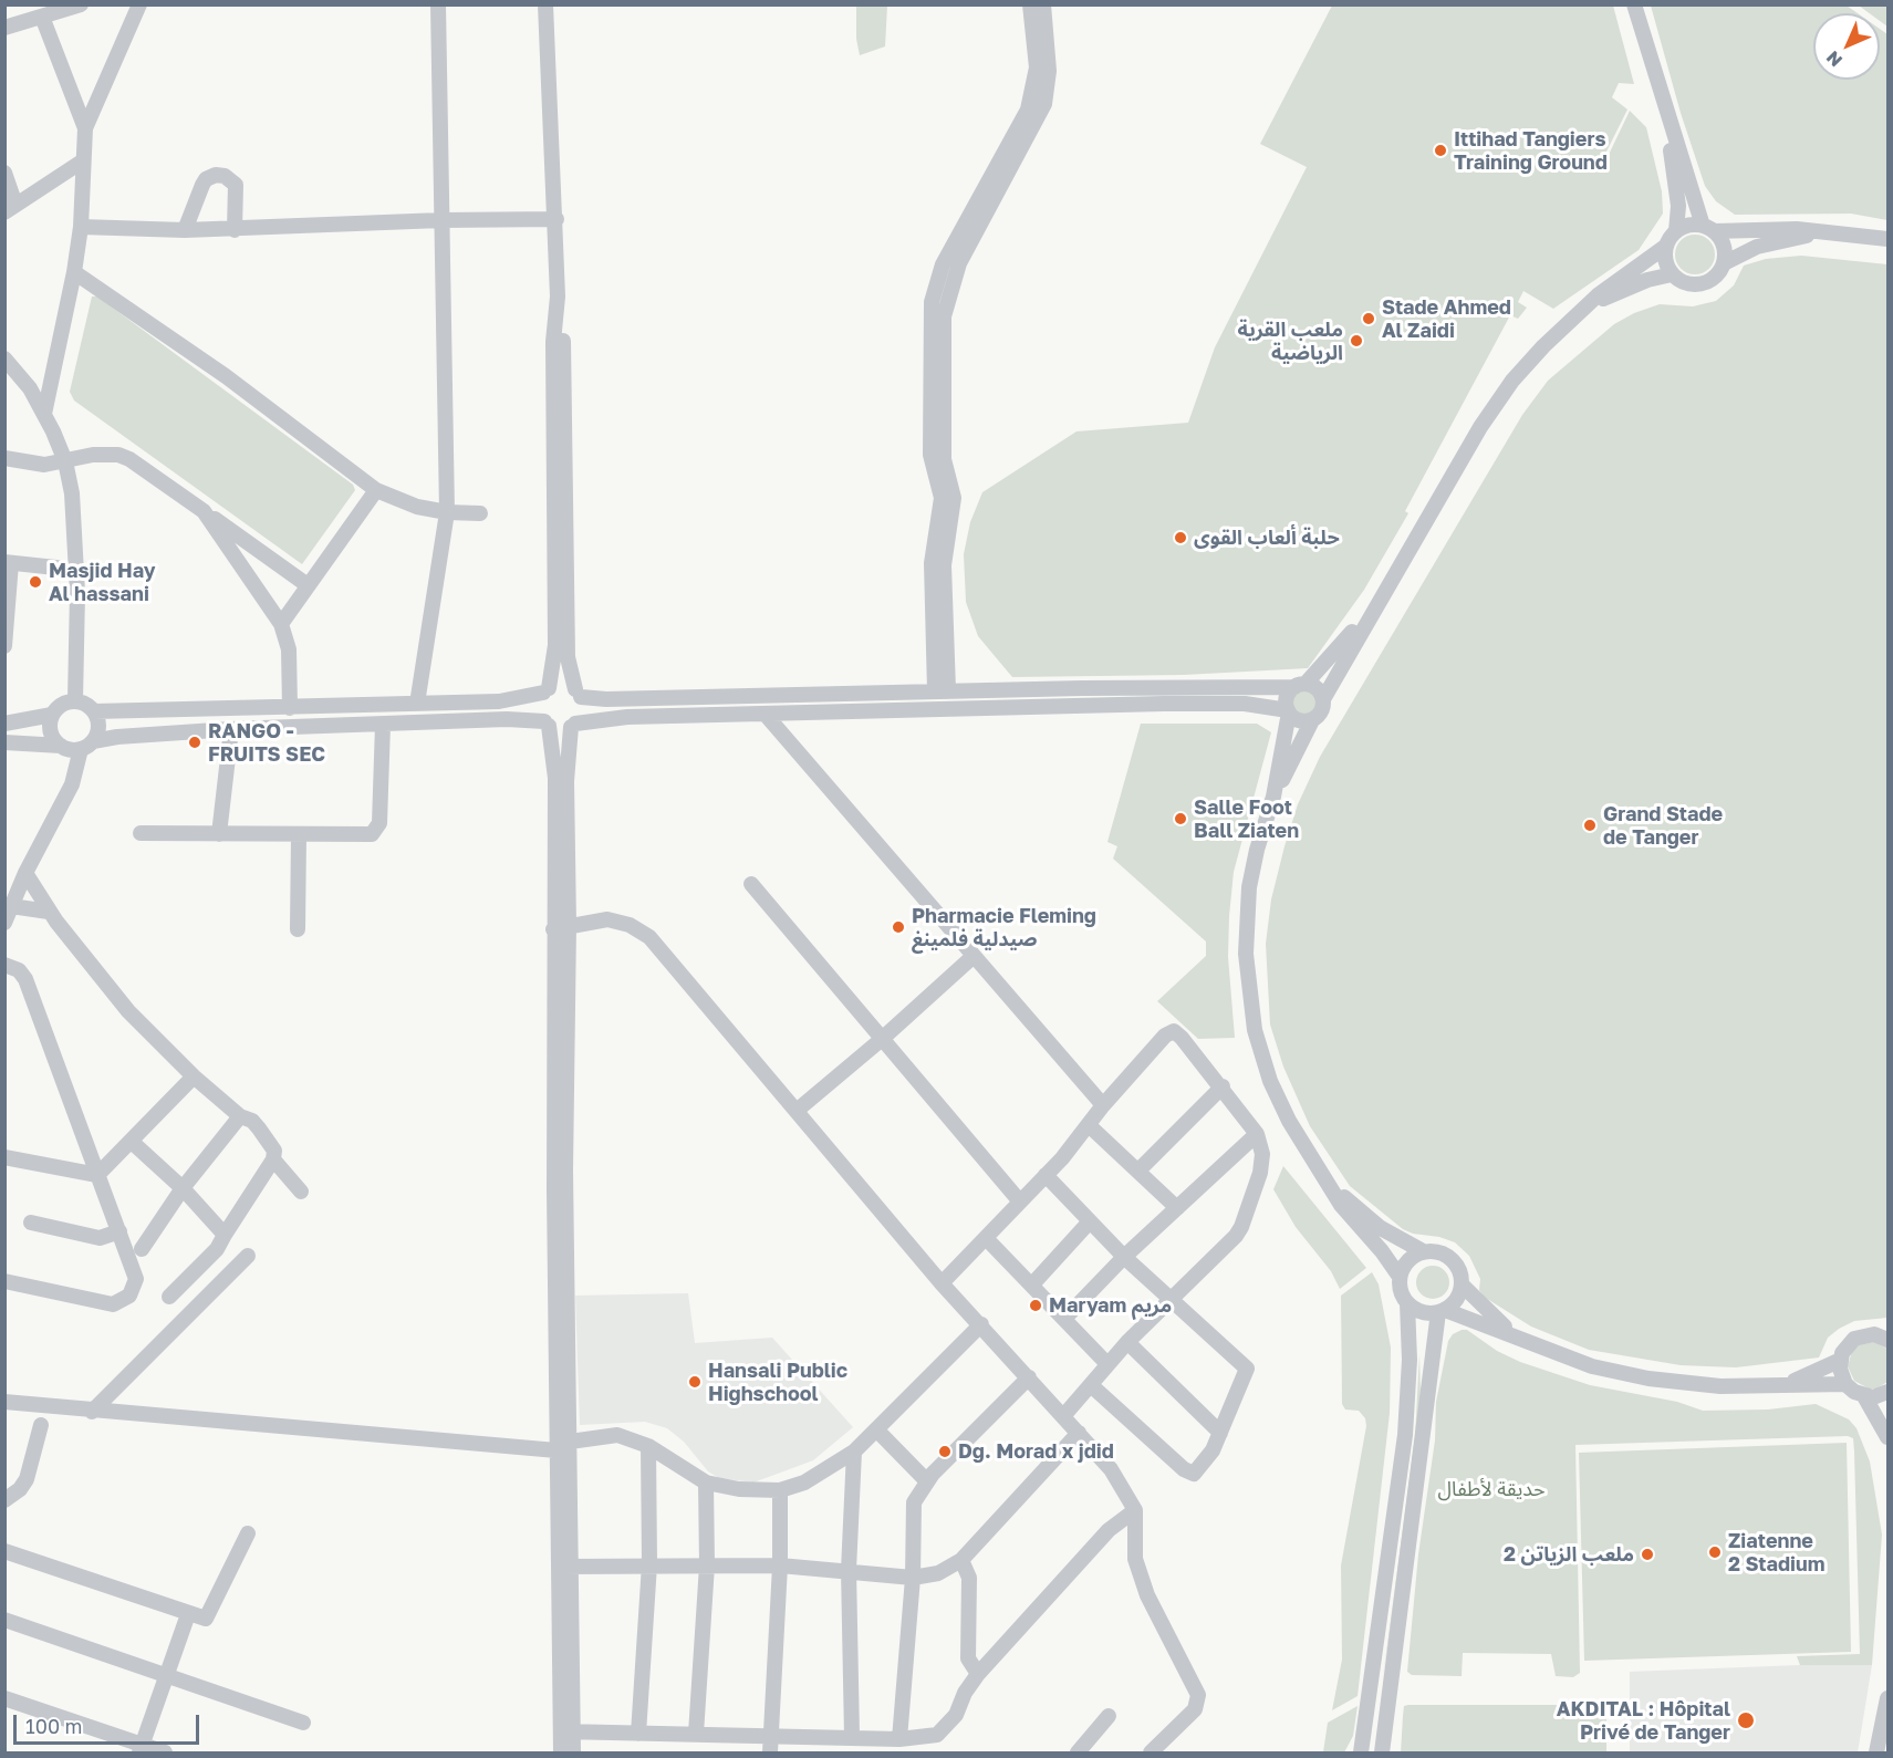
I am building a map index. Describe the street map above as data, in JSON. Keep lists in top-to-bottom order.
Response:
{
  "parks": ["حديقة لأطفال"],
  "places": [
    "Ittihad Tangiers Training Ground",
    "Stade Ahmed Al Zaidi",
    "ملعب القرية الرياضية",
    "حلبة ألعاب القوى",
    "Masjid Hay Al hassani",
    "RANGO - FRUITS SEC",
    "Salle Foot Ball Ziaten",
    "Grand Stade de Tanger",
    "Pharmacie Fleming صيدلية فلمينغ",
    "Maryam مريم",
    "Hansali Public Highschool",
    "Dg. Morad x jdid",
    "Ziatenne 2 Stadium",
    "ملعب الزياتن 2",
    "AKDITAL : Hôpital Privé de Tanger"
  ],
  "scale_bar": "100 m",
  "north": "bottom left"
}
